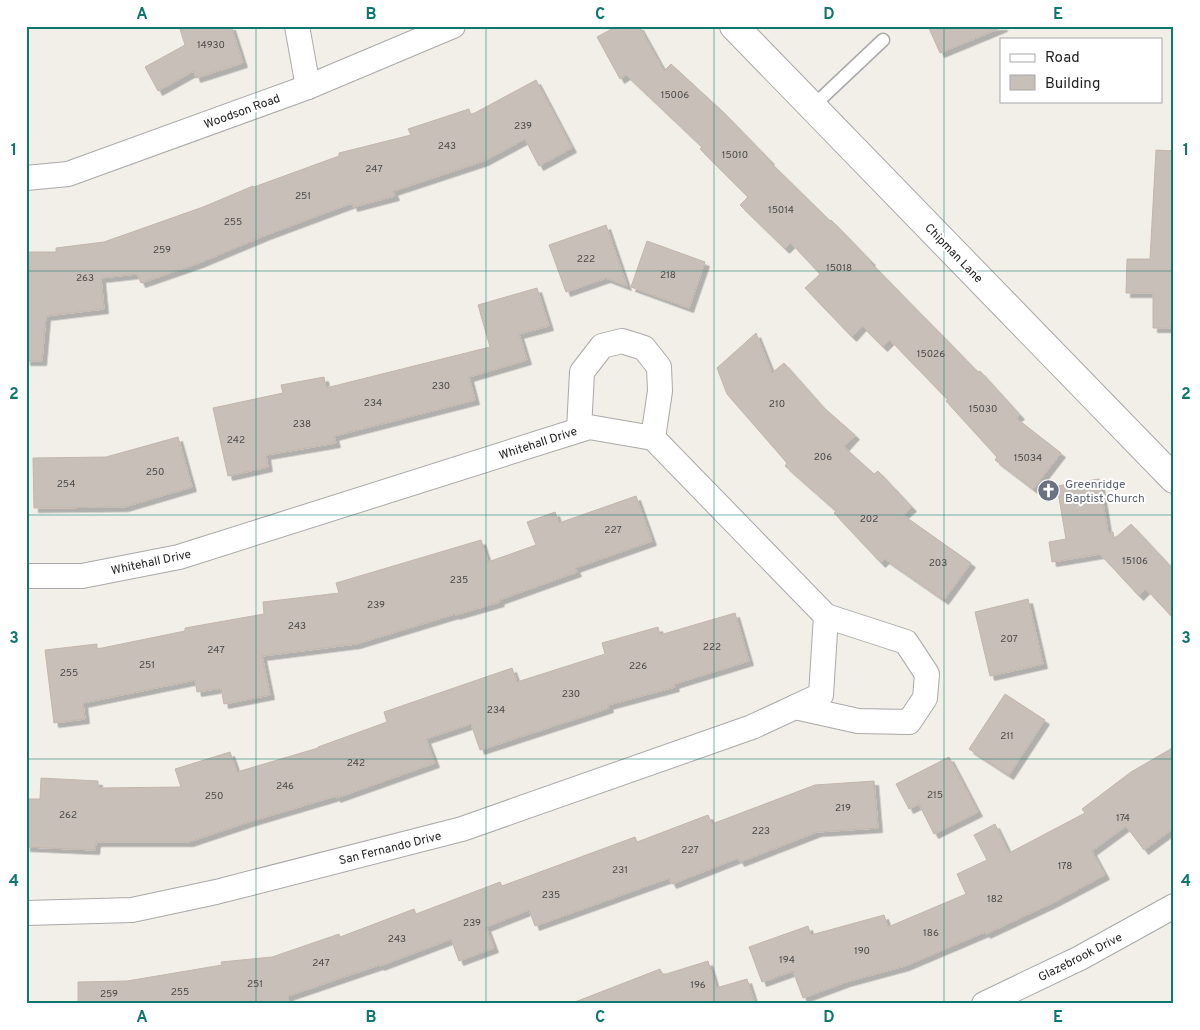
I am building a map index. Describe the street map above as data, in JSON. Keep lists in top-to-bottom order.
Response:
{
  "streets": {
    "street": [
      "Woodson Road",
      "Chipman Lane",
      "Whitehall Drive",
      "San Fernando Drive",
      "Glazebrook Drive"
    ]
  },
  "places": {
    "church": ["Greenridge Baptist Church"]
  },
  "house_numbers": [
    "14930",
    "15006",
    "239",
    "243",
    "15010",
    "247",
    "251",
    "15014",
    "255",
    "259",
    "222",
    "15018",
    "218",
    "263",
    "15026",
    "230",
    "234",
    "210",
    "15030",
    "238",
    "242",
    "206",
    "15034",
    "250",
    "254",
    "202",
    "227",
    "15106",
    "203",
    "235",
    "239",
    "243",
    "207",
    "222",
    "247",
    "251",
    "226",
    "255",
    "230",
    "234",
    "211",
    "242",
    "246",
    "215",
    "250",
    "219",
    "262",
    "174",
    "223",
    "227",
    "178",
    "231",
    "235",
    "182",
    "239",
    "186",
    "243",
    "190",
    "194",
    "247",
    "251",
    "196",
    "255",
    "259"
  ],
  "legend": ["Road", "Building"],
  "grid": {
    "columns": [
      "A",
      "B",
      "C",
      "D",
      "E"
    ],
    "rows": [
      "1",
      "2",
      "3",
      "4"
    ]
  }
}
